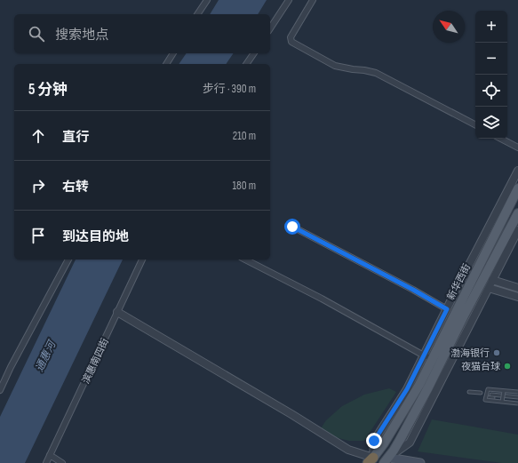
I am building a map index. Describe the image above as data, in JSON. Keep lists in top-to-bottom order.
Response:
{
  "streets": {
    "main road": ["新华西街"],
    "street": ["滨惠南四街"]
  },
  "water": ["通惠河"],
  "places": ["渤海银行", "夜猫台球"],
  "north": "top left",
  "page": {
    "map_buttons": ["+", "−"],
    "search": "搜索地点",
    "heading": ["5 分钟", "步行 · 390 m"],
    "list": [
      ["直行", "210 m"],
      ["右转", "180 m"],
      "到达目的地"
    ]
  }
}
